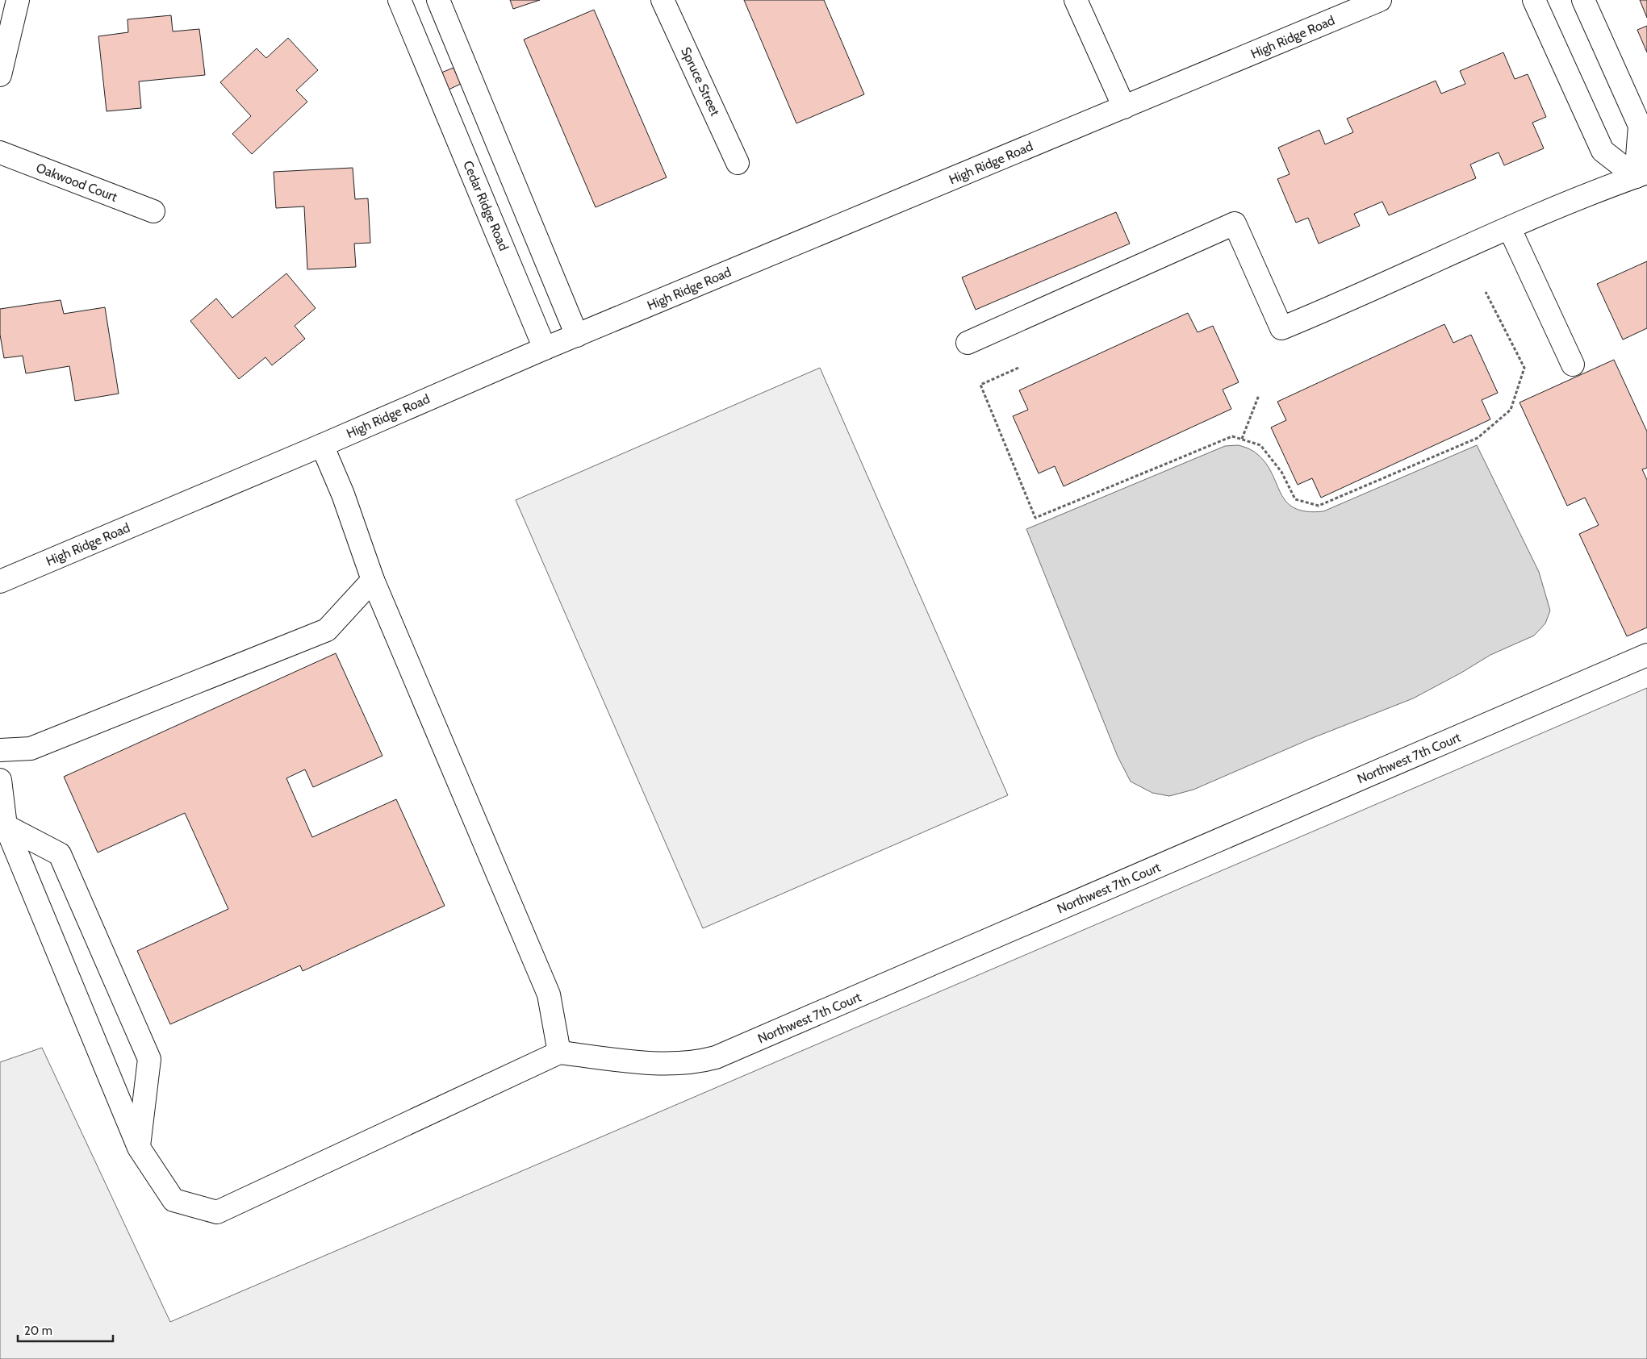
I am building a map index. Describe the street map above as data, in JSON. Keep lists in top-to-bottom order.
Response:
{
  "streets": {
    "street": [
      "High Ridge Road",
      "Spruce Street",
      "Oakwood Court",
      "Cedar Ridge Road",
      "Northwest 7th Court"
    ]
  },
  "crossings": [
    ["High Ridge Road", "Cedar Ridge Road"]
  ],
  "scale_bar": "20 m"
}
